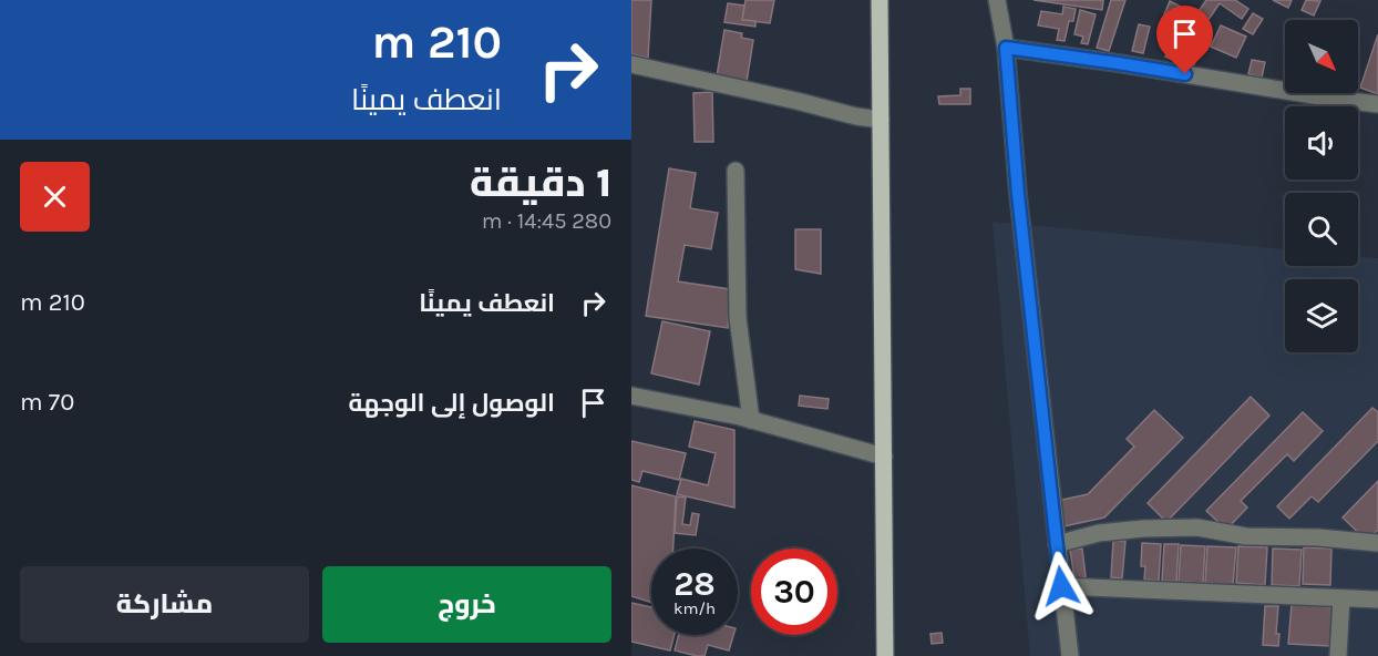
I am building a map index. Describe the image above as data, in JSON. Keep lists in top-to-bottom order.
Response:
{
  "north": "bottom right",
  "page": {
    "turn": ["210 m", "انعطف يمينًا"],
    "heading": ["1 دقيقة", "280 m · 14:45"],
    "list": [
      {
        "name": "انعطف يمينًا",
        "value": "210 m"
      },
      {
        "name": "الوصول إلى الوجهة",
        "value": "70 m"
      }
    ],
    "speed": "28 km/h",
    "limit": "30",
    "buttons": ["خروج", "مشاركة"]
  }
}
